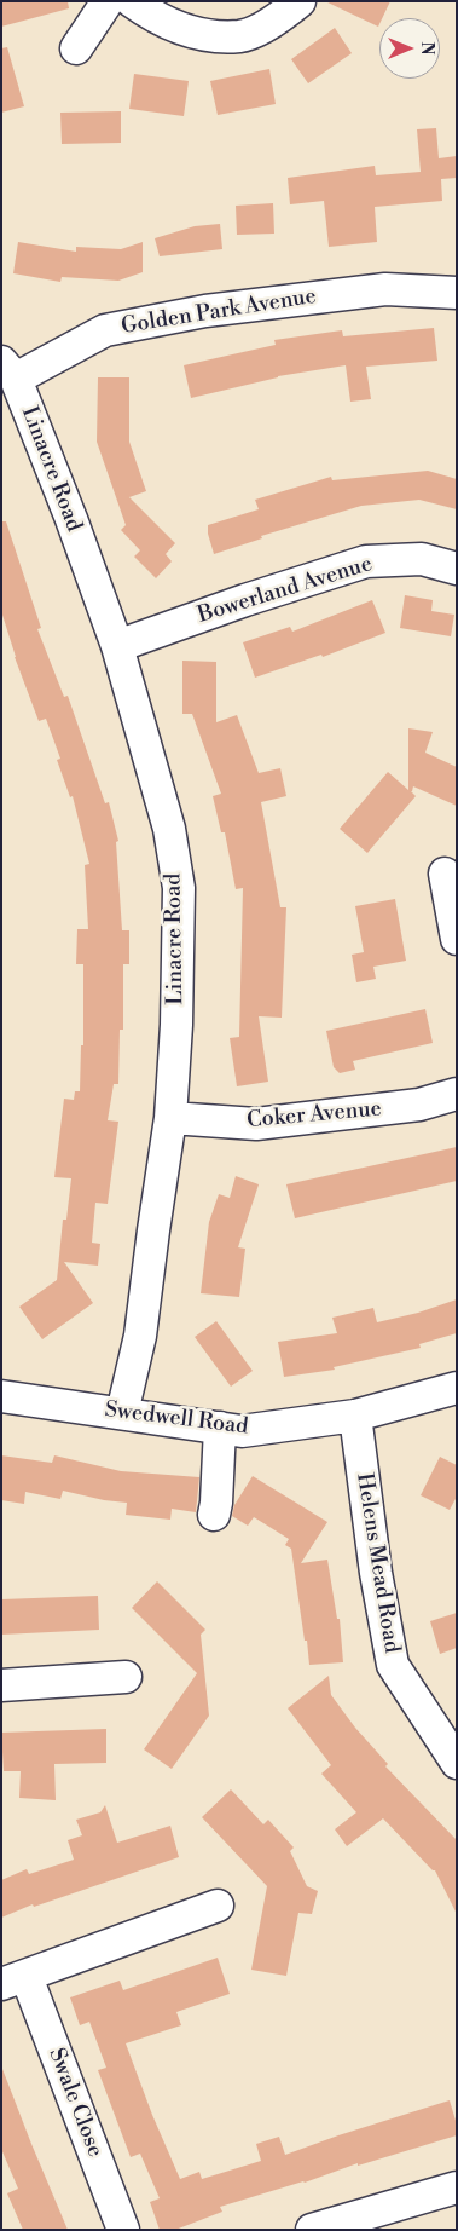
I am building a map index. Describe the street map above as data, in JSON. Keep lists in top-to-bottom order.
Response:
{
  "streets": {
    "street": [
      "Golden Park Avenue",
      "Linacre Road",
      "Bowerland Avenue",
      "Coker Avenue",
      "Swedwell Road",
      "Helens Mead Road",
      "Swale Close"
    ]
  },
  "crossings": [
    ["Golden Park Avenue", "Linacre Road"],
    ["Linacre Road", "Bowerland Avenue"],
    ["Linacre Road", "Coker Avenue"],
    ["Linacre Road", "Swedwell Road"],
    ["Swedwell Road", "Helens Mead Road"]
  ],
  "north": "right"
}
